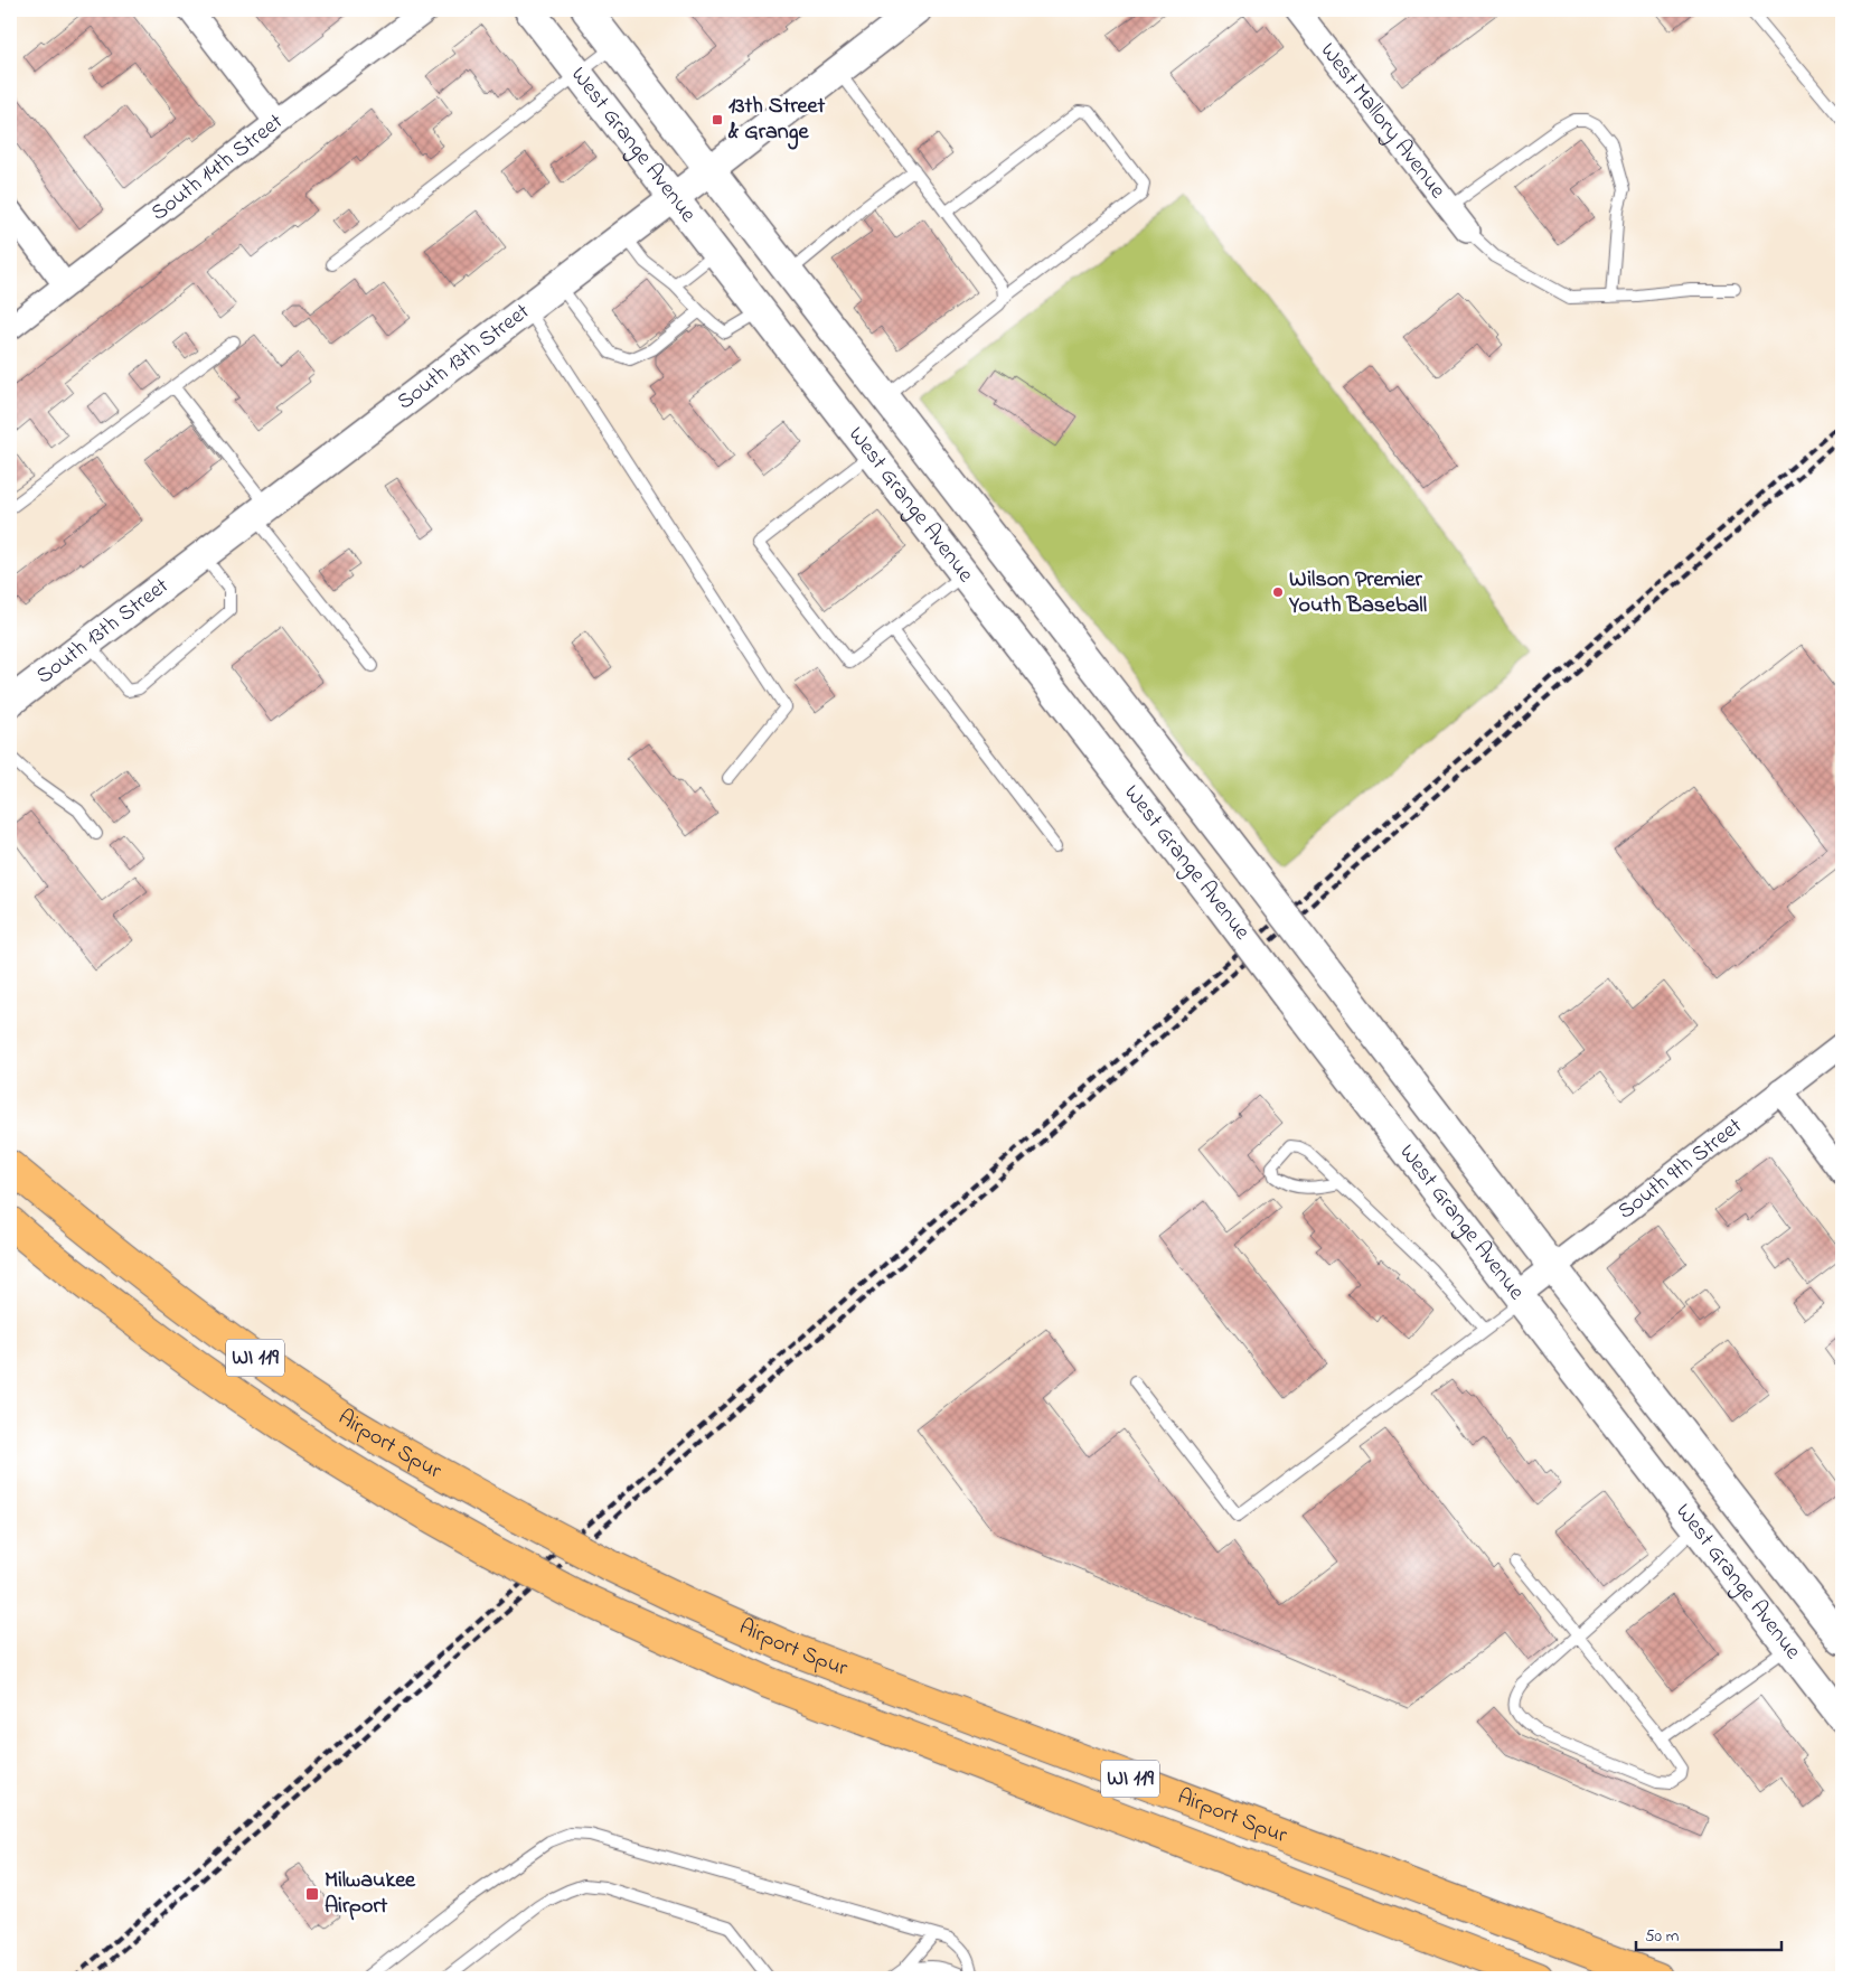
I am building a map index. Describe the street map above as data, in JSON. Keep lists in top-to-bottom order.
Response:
{
  "streets": {
    "highway": ["WI 119", "Airport Spur"],
    "street": [
      "West Mallory Avenue",
      "West Grange Avenue",
      "South 14th Street",
      "South 13th Street",
      "South 9th Street"
    ]
  },
  "crossings": [
    ["West Grange Avenue", "South 13th Street"],
    ["West Grange Avenue", "South 9th Street"]
  ],
  "places": {
    "transit": ["13th Street & Grange", "Milwaukee Airport"],
    "other": ["Wilson Premier Youth Baseball"]
  },
  "scale_bar": "50 m"
}
